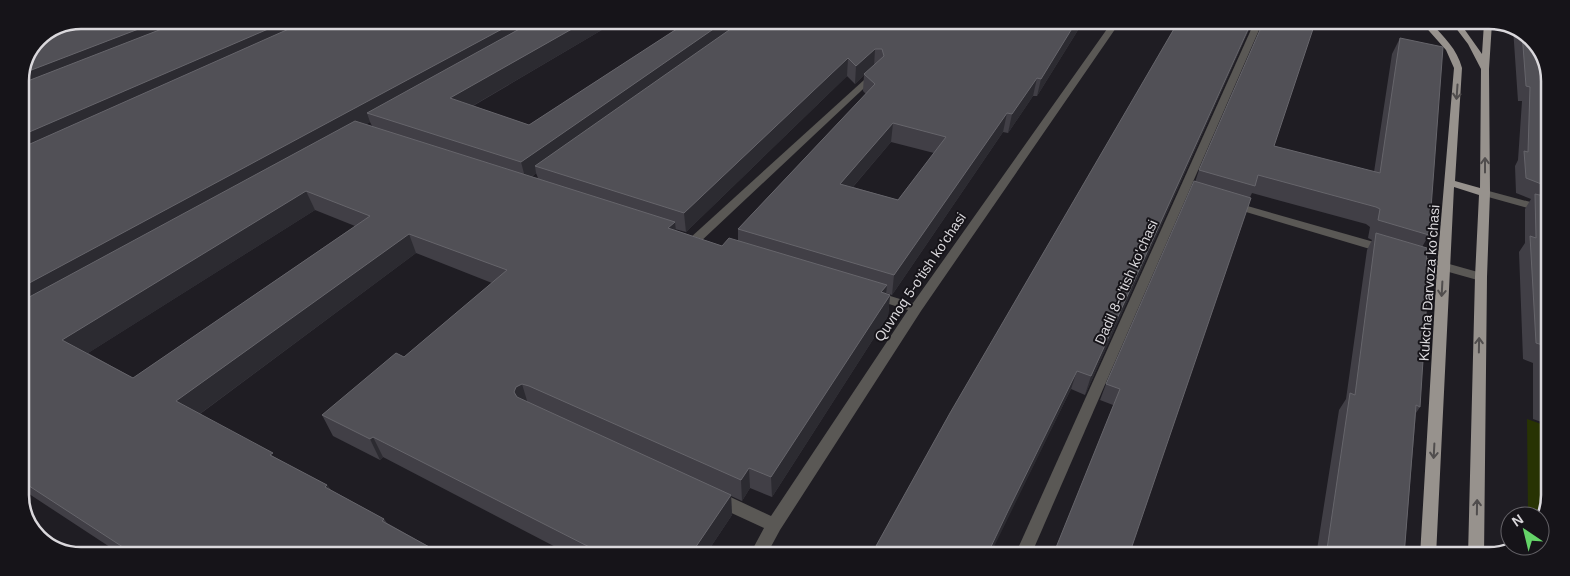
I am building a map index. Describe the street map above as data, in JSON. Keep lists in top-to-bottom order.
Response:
{
  "streets": {
    "main road": ["Kukcha Darvoza ko'chasi"],
    "street": ["Quvnoq 5-o'tish ko'chasi", "Dadil 8-o'tish ko'chasi"]
  },
  "north": "top left"
}
